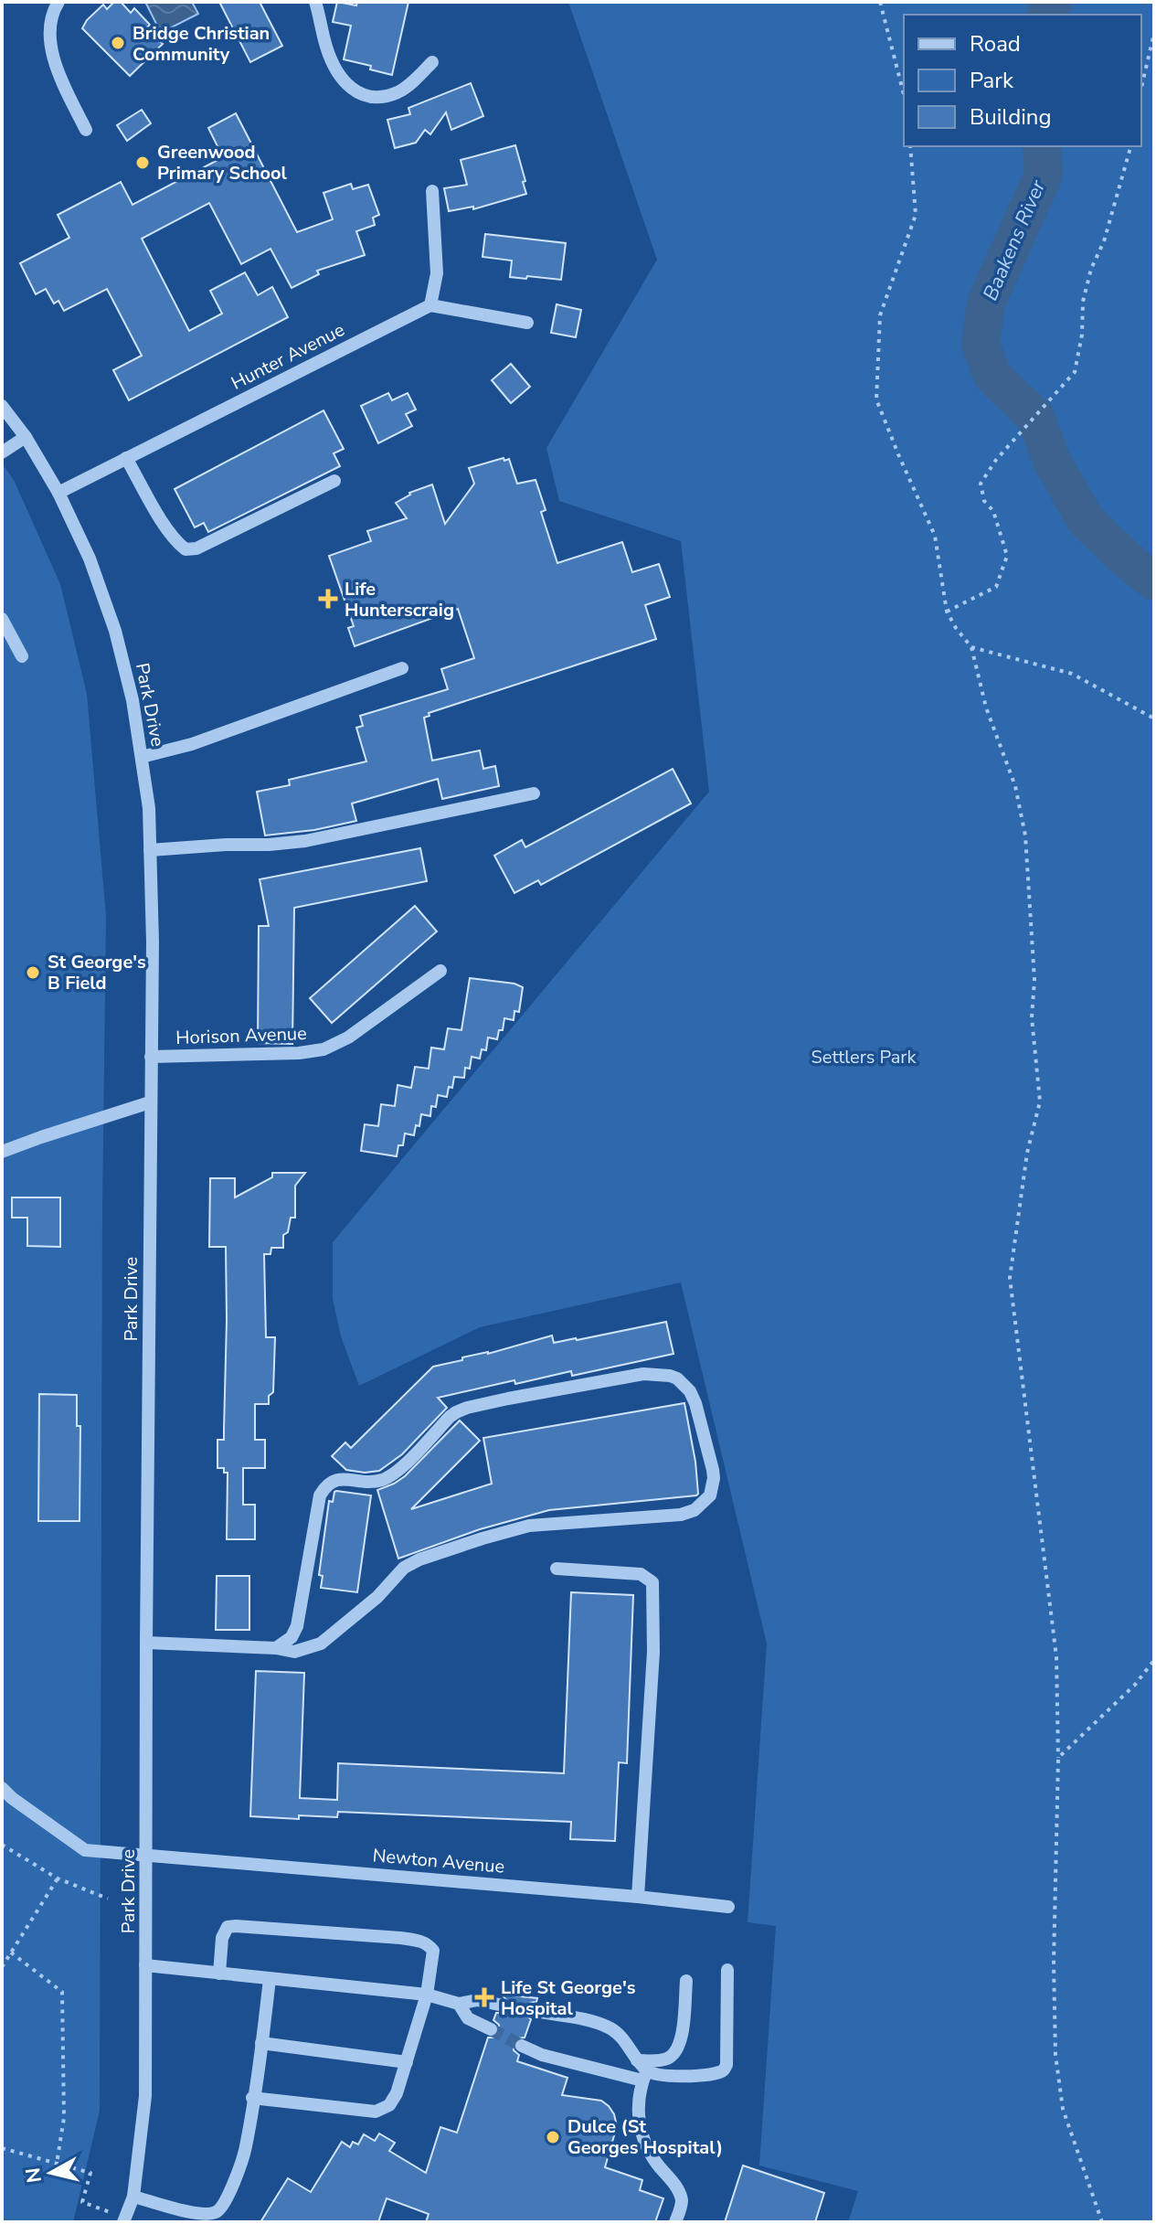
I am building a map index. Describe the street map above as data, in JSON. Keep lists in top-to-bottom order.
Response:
{
  "streets": {
    "street": [
      "Hunter Avenue",
      "Park Drive",
      "Horison Avenue",
      "Newton Avenue"
    ]
  },
  "crossings": [
    ["Hunter Avenue", "Park Drive"],
    ["Park Drive", "Horison Avenue"],
    ["Park Drive", "Newton Avenue"]
  ],
  "water": ["Baakens River"],
  "parks": ["Settlers Park"],
  "places": {
    "other": [
      "Bridge Christian Community",
      "Greenwood Primary School",
      "St George's B Field",
      "Dulce (St Georges Hospital)"
    ],
    "health": ["Life Hunterscraig", "Life St George's Hospital"]
  },
  "legend": ["Road", "Park", "Building"],
  "north": "left"
}
